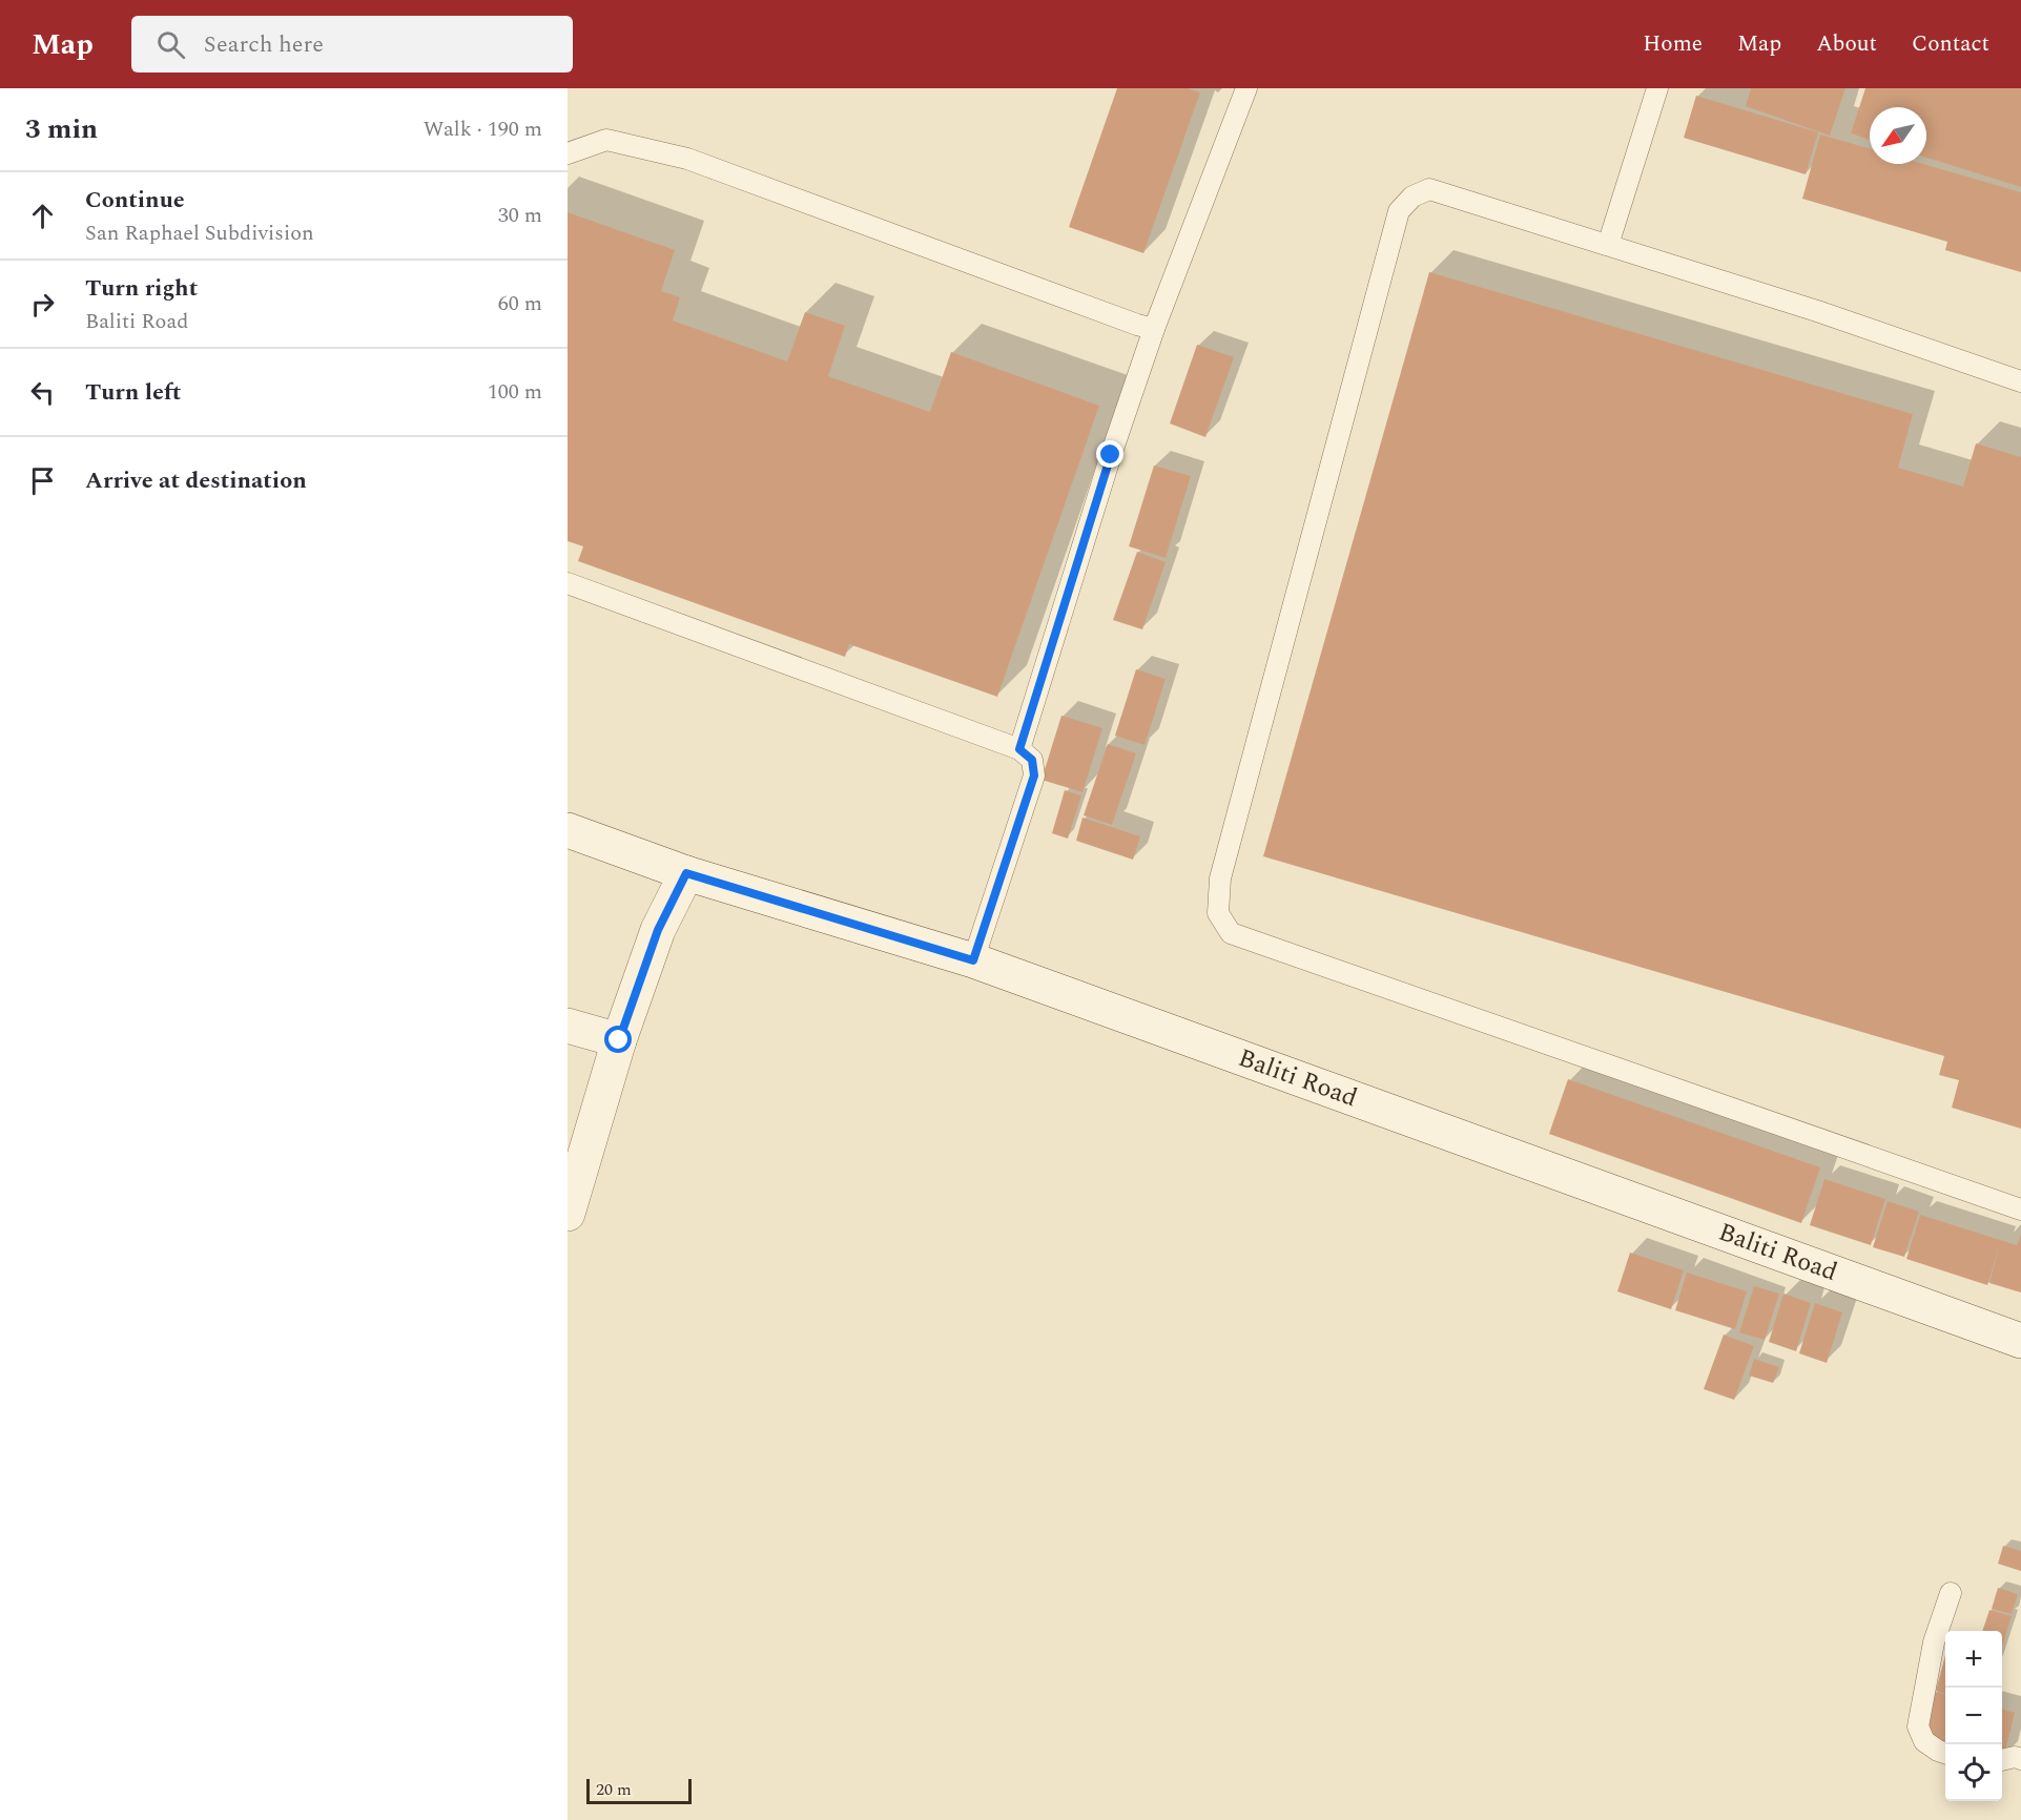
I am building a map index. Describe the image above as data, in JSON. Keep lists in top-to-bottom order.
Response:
{
  "streets": {
    "main road": ["Baliti Road"]
  },
  "scale_bar": "20 m",
  "north": "bottom left",
  "page": {
    "header": "Map",
    "search": "Search here",
    "nav": [
      "Home",
      "Map",
      "About",
      "Contact"
    ],
    "heading": ["3 min", "Walk · 190 m"],
    "list": [
      ["Continue", "San Raphael Subdivision", "30 m"],
      ["Turn right", "Baliti Road", "60 m"],
      ["Turn left", "100 m"],
      "Arrive at destination"
    ],
    "map_buttons": ["+", "−"],
    "scale": "20 m"
  }
}
